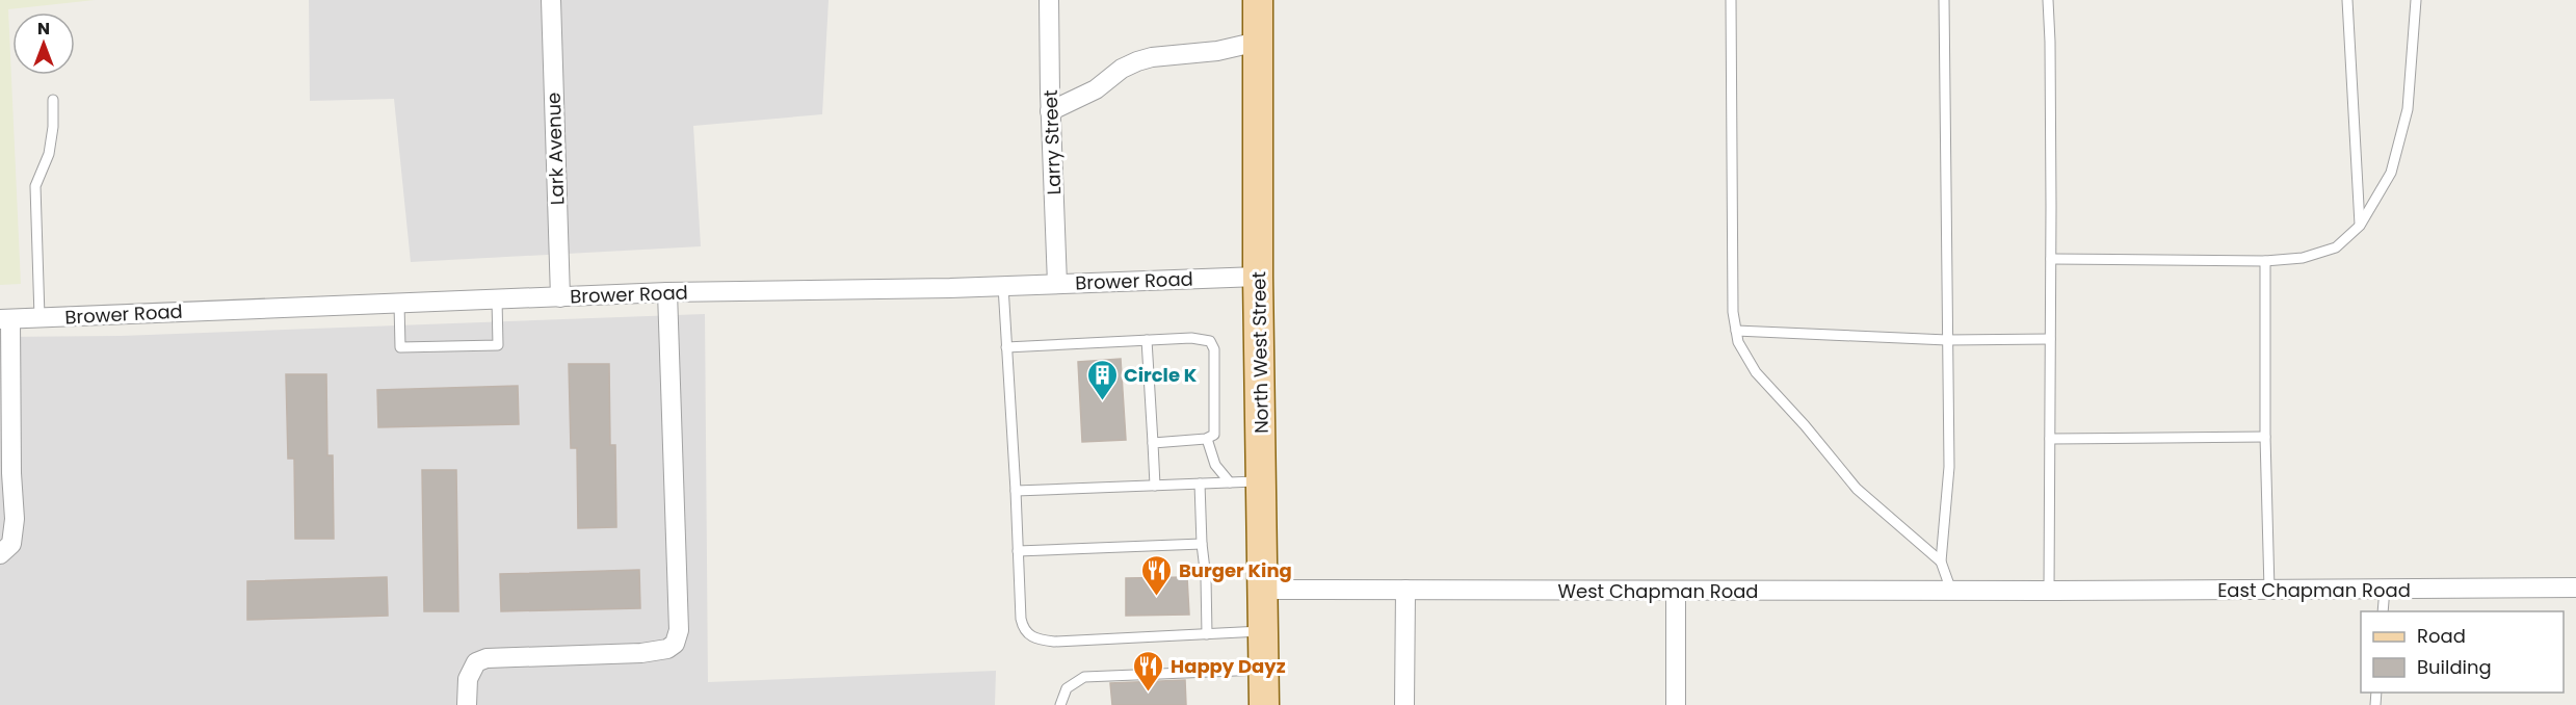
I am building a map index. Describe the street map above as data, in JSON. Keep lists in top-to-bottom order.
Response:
{
  "streets": {
    "main road": ["North West Street"],
    "street": [
      "Larry Street",
      "Lark Avenue",
      "Brower Road",
      "East Chapman Road",
      "West Chapman Road"
    ]
  },
  "crossings": [
    ["Larry Street", "Brower Road"],
    ["Lark Avenue", "Brower Road"],
    ["Brower Road", "North West Street"],
    ["North West Street", "West Chapman Road"],
    ["East Chapman Road", "West Chapman Road"]
  ],
  "places": {
    "building": ["Circle K"],
    "restaurant": ["Burger King", "Happy Dayz"]
  },
  "legend": ["Road", "Building"],
  "north": "top"
}
